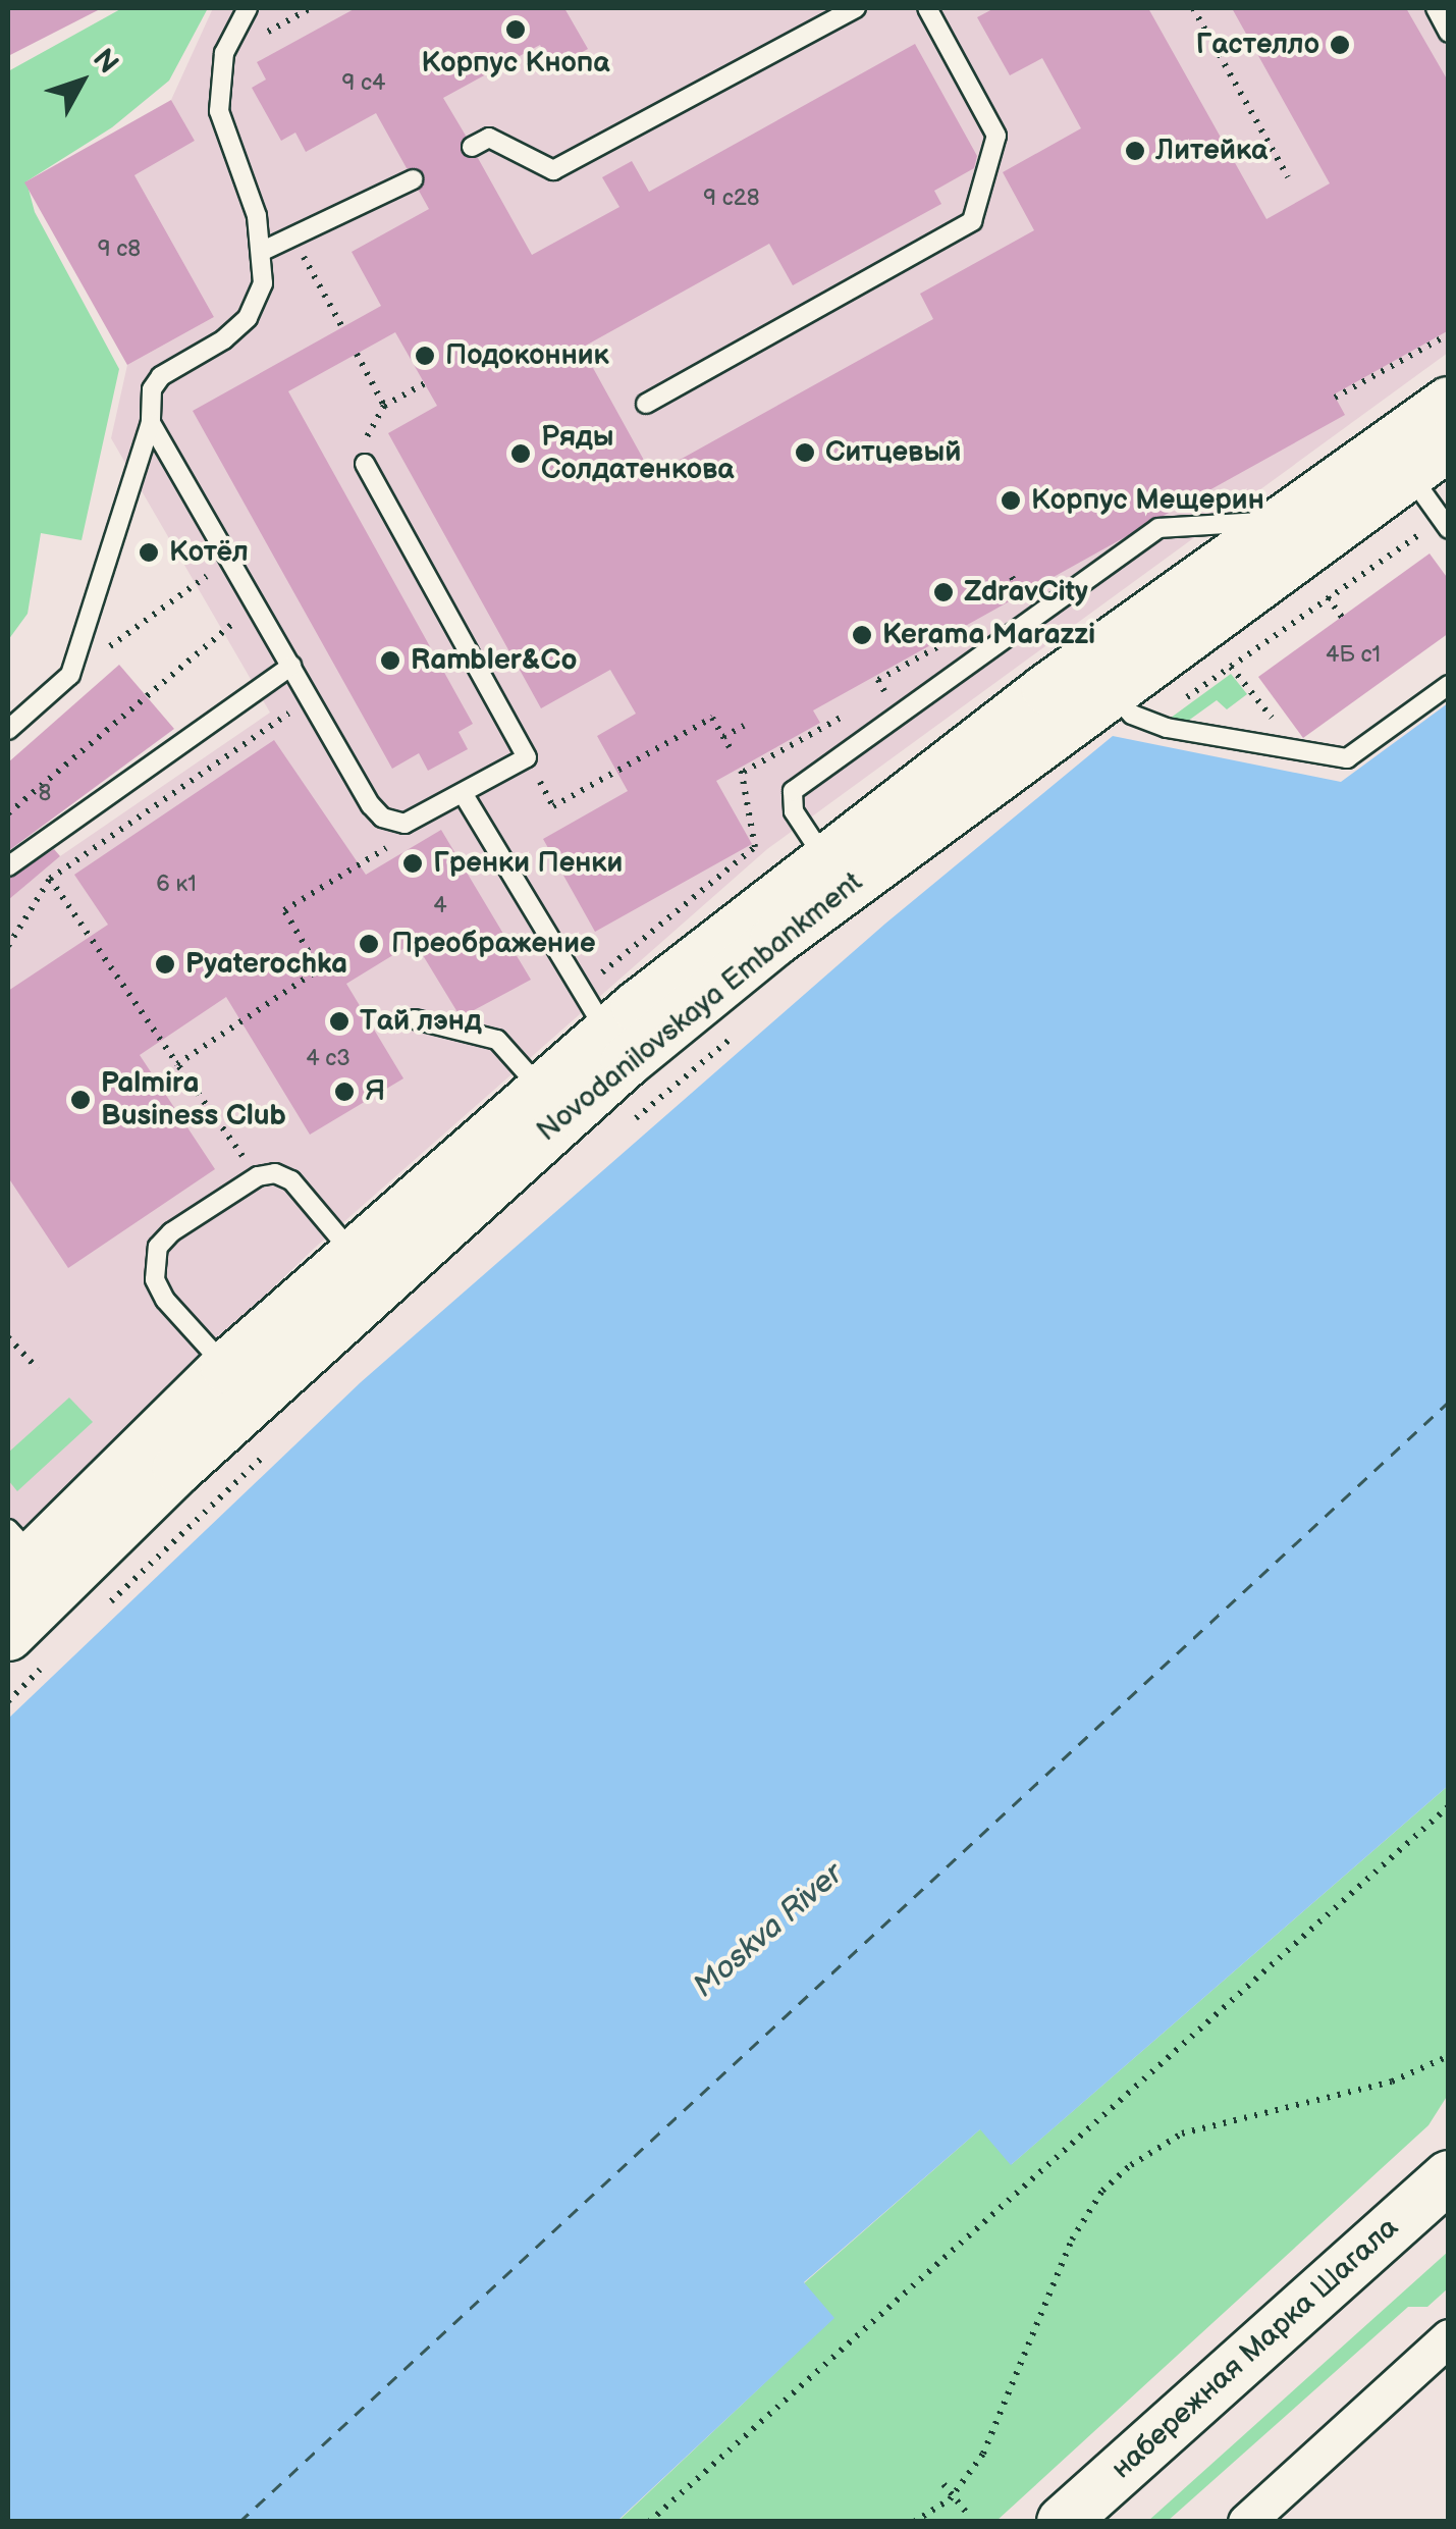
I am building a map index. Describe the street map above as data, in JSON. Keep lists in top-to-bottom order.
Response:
{
  "streets": {
    "main road": ["Novodanilovskaya Embankment", "набережная Марка Шагала"]
  },
  "water": ["Moskva River"],
  "places": [
    "Корпус Кнопа",
    "Гастелло",
    "Литейка",
    "Подоконник",
    "Ситцевый",
    "Ряды Солдатенкова",
    "Корпус Мещерин",
    "Котёл",
    "ZdravCity",
    "Kerama Marazzi",
    "Rambler&Co",
    "Гренки Пенки",
    "Преображение",
    "Pyaterochka",
    "Тай лэнд",
    "Я",
    "Palmira Business Club"
  ],
  "house_numbers": [
    "9 с4",
    "9 с28",
    "9 с8",
    "4Б с1",
    "8",
    "6 к1",
    "4",
    "4 с3"
  ],
  "north": "top right"
}
